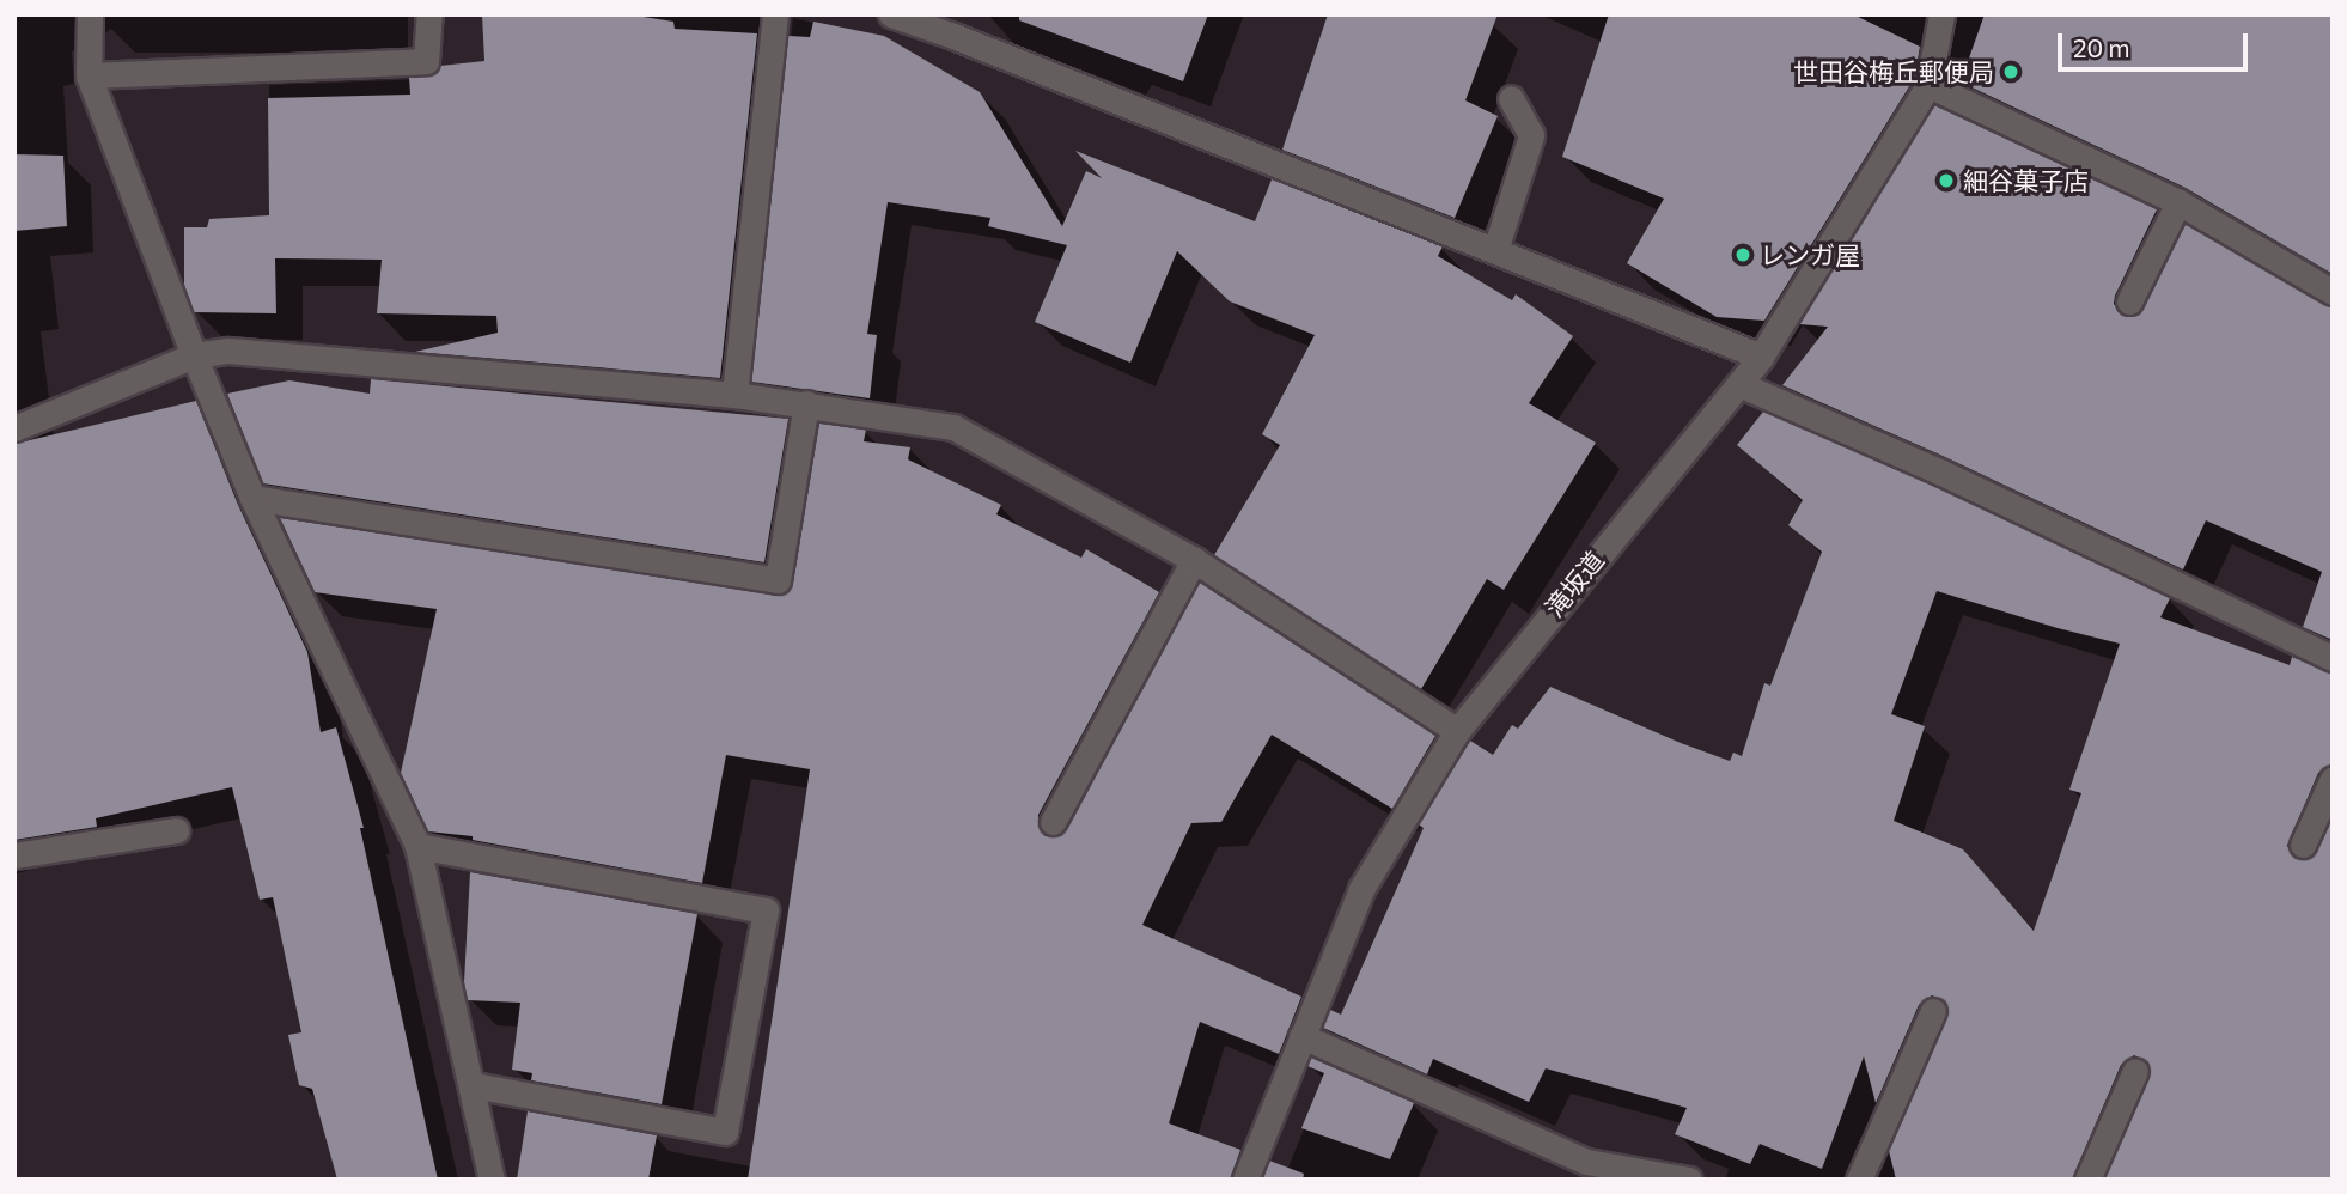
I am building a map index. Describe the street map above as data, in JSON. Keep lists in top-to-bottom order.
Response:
{
  "streets": {
    "street": ["滝坂道"]
  },
  "places": ["世田谷梅丘郵便局", "細谷菓子店", "レンガ屋"],
  "scale_bar": "20 m"
}
